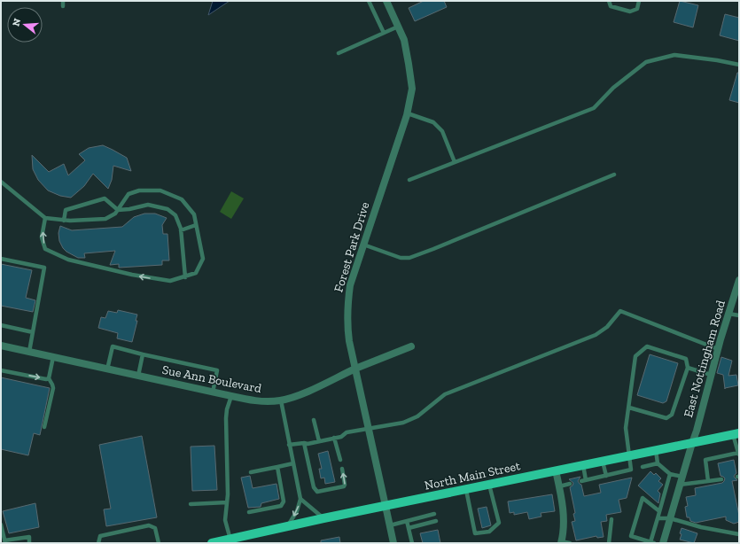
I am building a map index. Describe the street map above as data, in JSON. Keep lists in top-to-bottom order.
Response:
{
  "streets": {
    "main road": ["North Main Street"],
    "street": ["Forest Park Drive", "East Nottingham Road", "Sue Ann Boulevard"]
  },
  "crossings": [
    ["Forest Park Drive", "Sue Ann Boulevard"],
    ["Forest Park Drive", "North Main Street"],
    ["East Nottingham Road", "North Main Street"]
  ],
  "north": "left"
}
